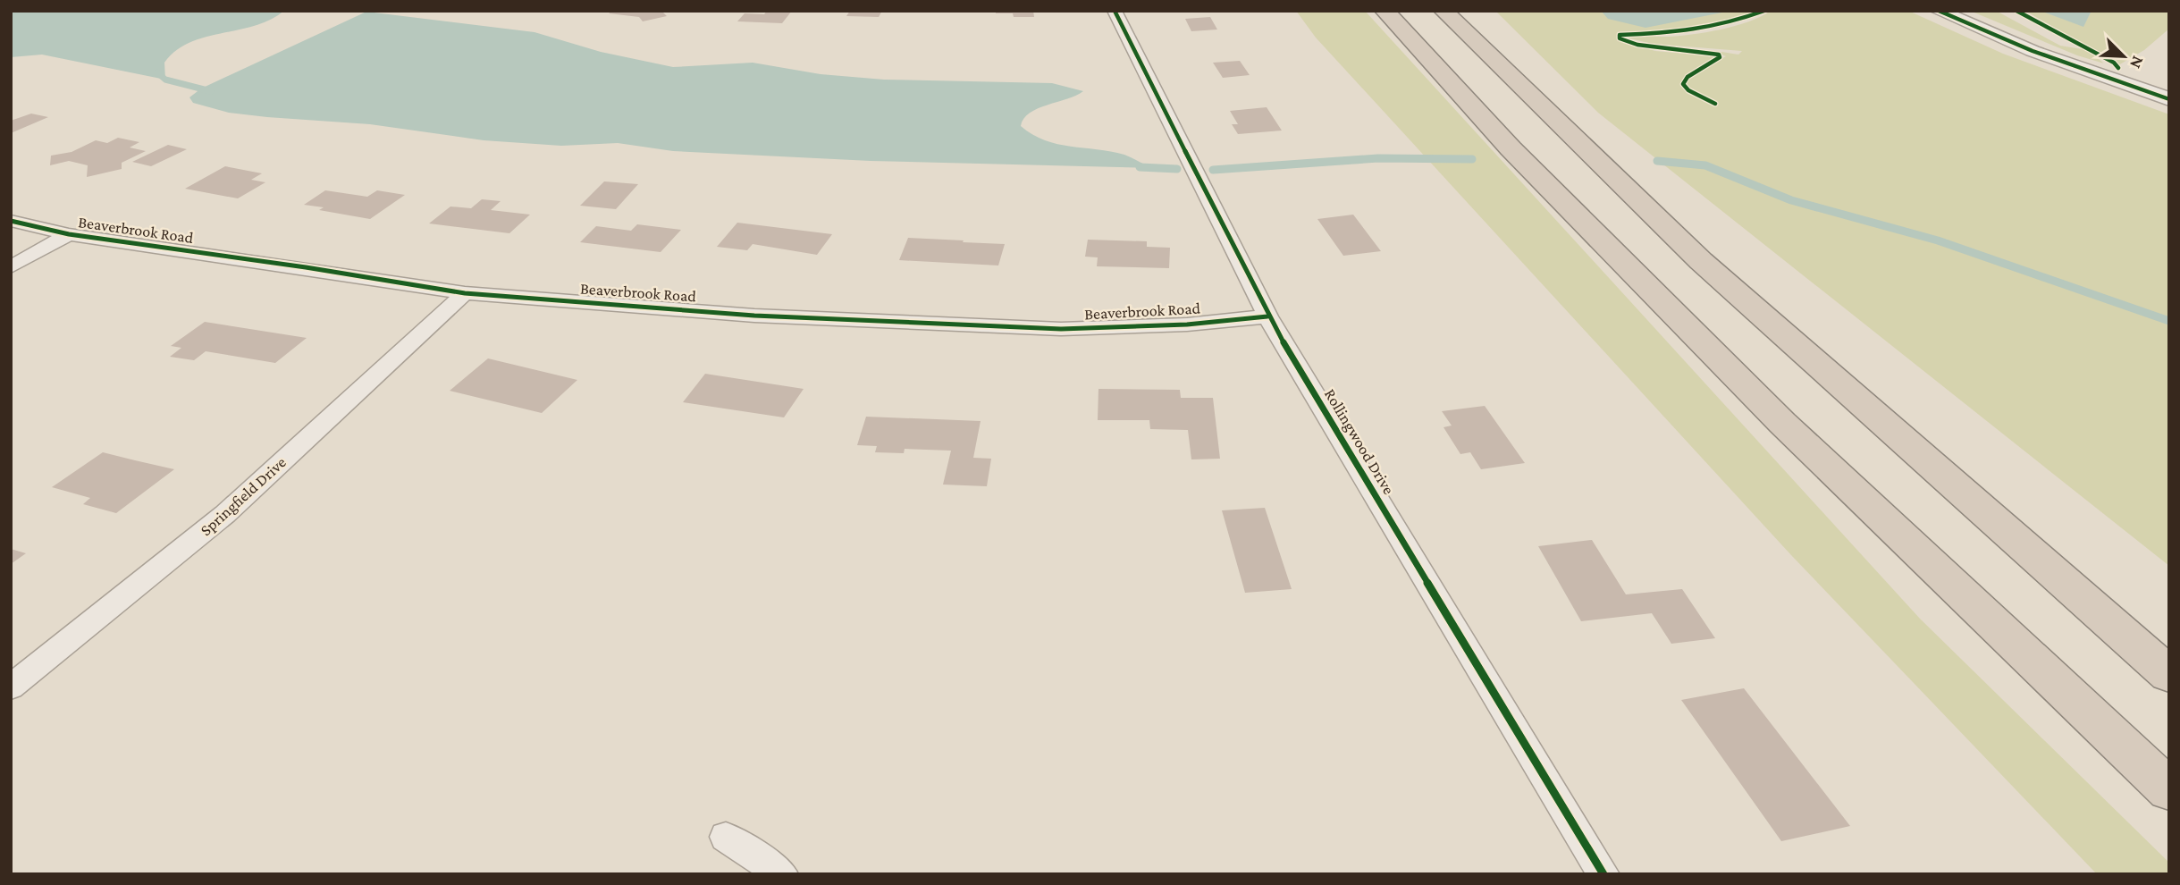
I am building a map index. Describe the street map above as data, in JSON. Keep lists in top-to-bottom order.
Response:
{
  "streets": {
    "street": ["Beaverbrook Road", "Rollingwood Drive", "Springfield Drive"]
  },
  "crossings": [
    ["Beaverbrook Road", "Rollingwood Drive"],
    ["Beaverbrook Road", "Springfield Drive"]
  ],
  "north": "bottom right"
}
